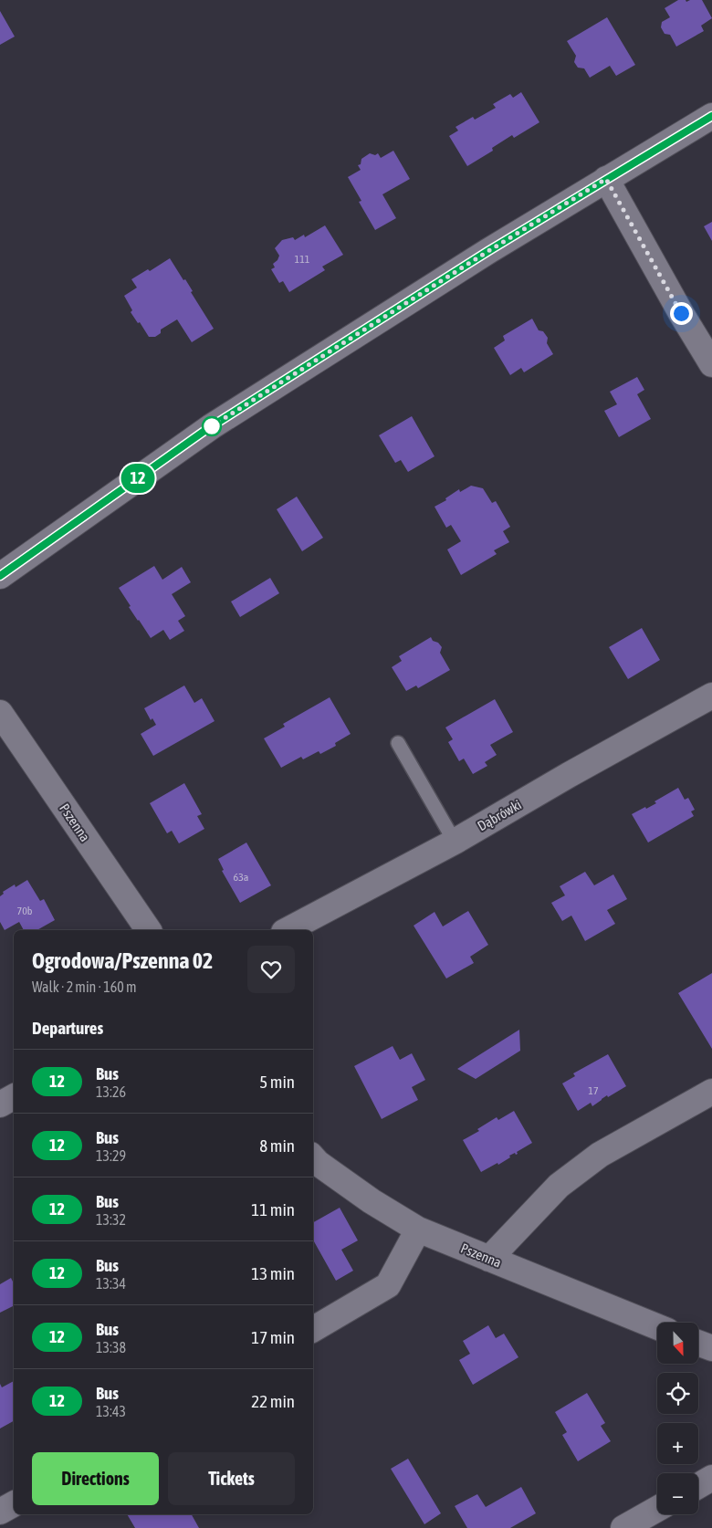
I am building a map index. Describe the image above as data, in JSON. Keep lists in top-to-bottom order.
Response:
{
  "streets": {
    "street": ["Dąbrówki", "Pszenna"]
  },
  "lines": ["bus line 12"],
  "house_numbers": [
    "111",
    "63a",
    "70b",
    "17"
  ],
  "north": "bottom",
  "page": {
    "on_map": "12",
    "heading": [
      ["Ogrodowa/Pszenna 02", "Walk · 2 min · 160 m"],
      "Departures"
    ],
    "list": [
      {
        "mark": "12",
        "name": "Bus",
        "note": "13:26",
        "value": "5 min"
      },
      {
        "mark": "12",
        "name": "Bus",
        "note": "13:29",
        "value": "8 min"
      },
      {
        "mark": "12",
        "name": "Bus",
        "note": "13:32",
        "value": "11 min"
      },
      {
        "mark": "12",
        "name": "Bus",
        "note": "13:34",
        "value": "13 min"
      },
      {
        "mark": "12",
        "name": "Bus",
        "note": "13:38",
        "value": "17 min"
      },
      {
        "mark": "12",
        "name": "Bus",
        "note": "13:43",
        "value": "22 min"
      }
    ],
    "map_buttons": ["+", "−"],
    "buttons": ["Directions", "Tickets"]
  }
}
